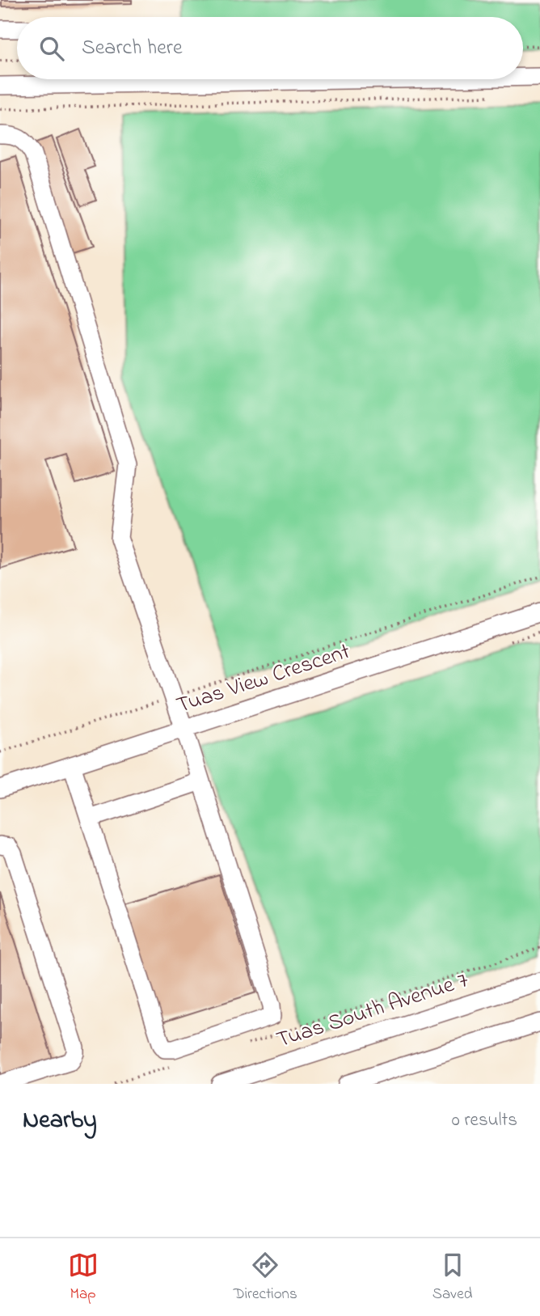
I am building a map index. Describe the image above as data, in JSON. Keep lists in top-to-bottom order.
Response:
{
  "streets": {
    "street": ["Tuas View Crescent", "Tuas South Avenue 7"]
  },
  "page": {
    "search": "Search here",
    "heading": ["Nearby", "0 results"],
    "nav": ["Map", "Directions", "Saved"]
  }
}
